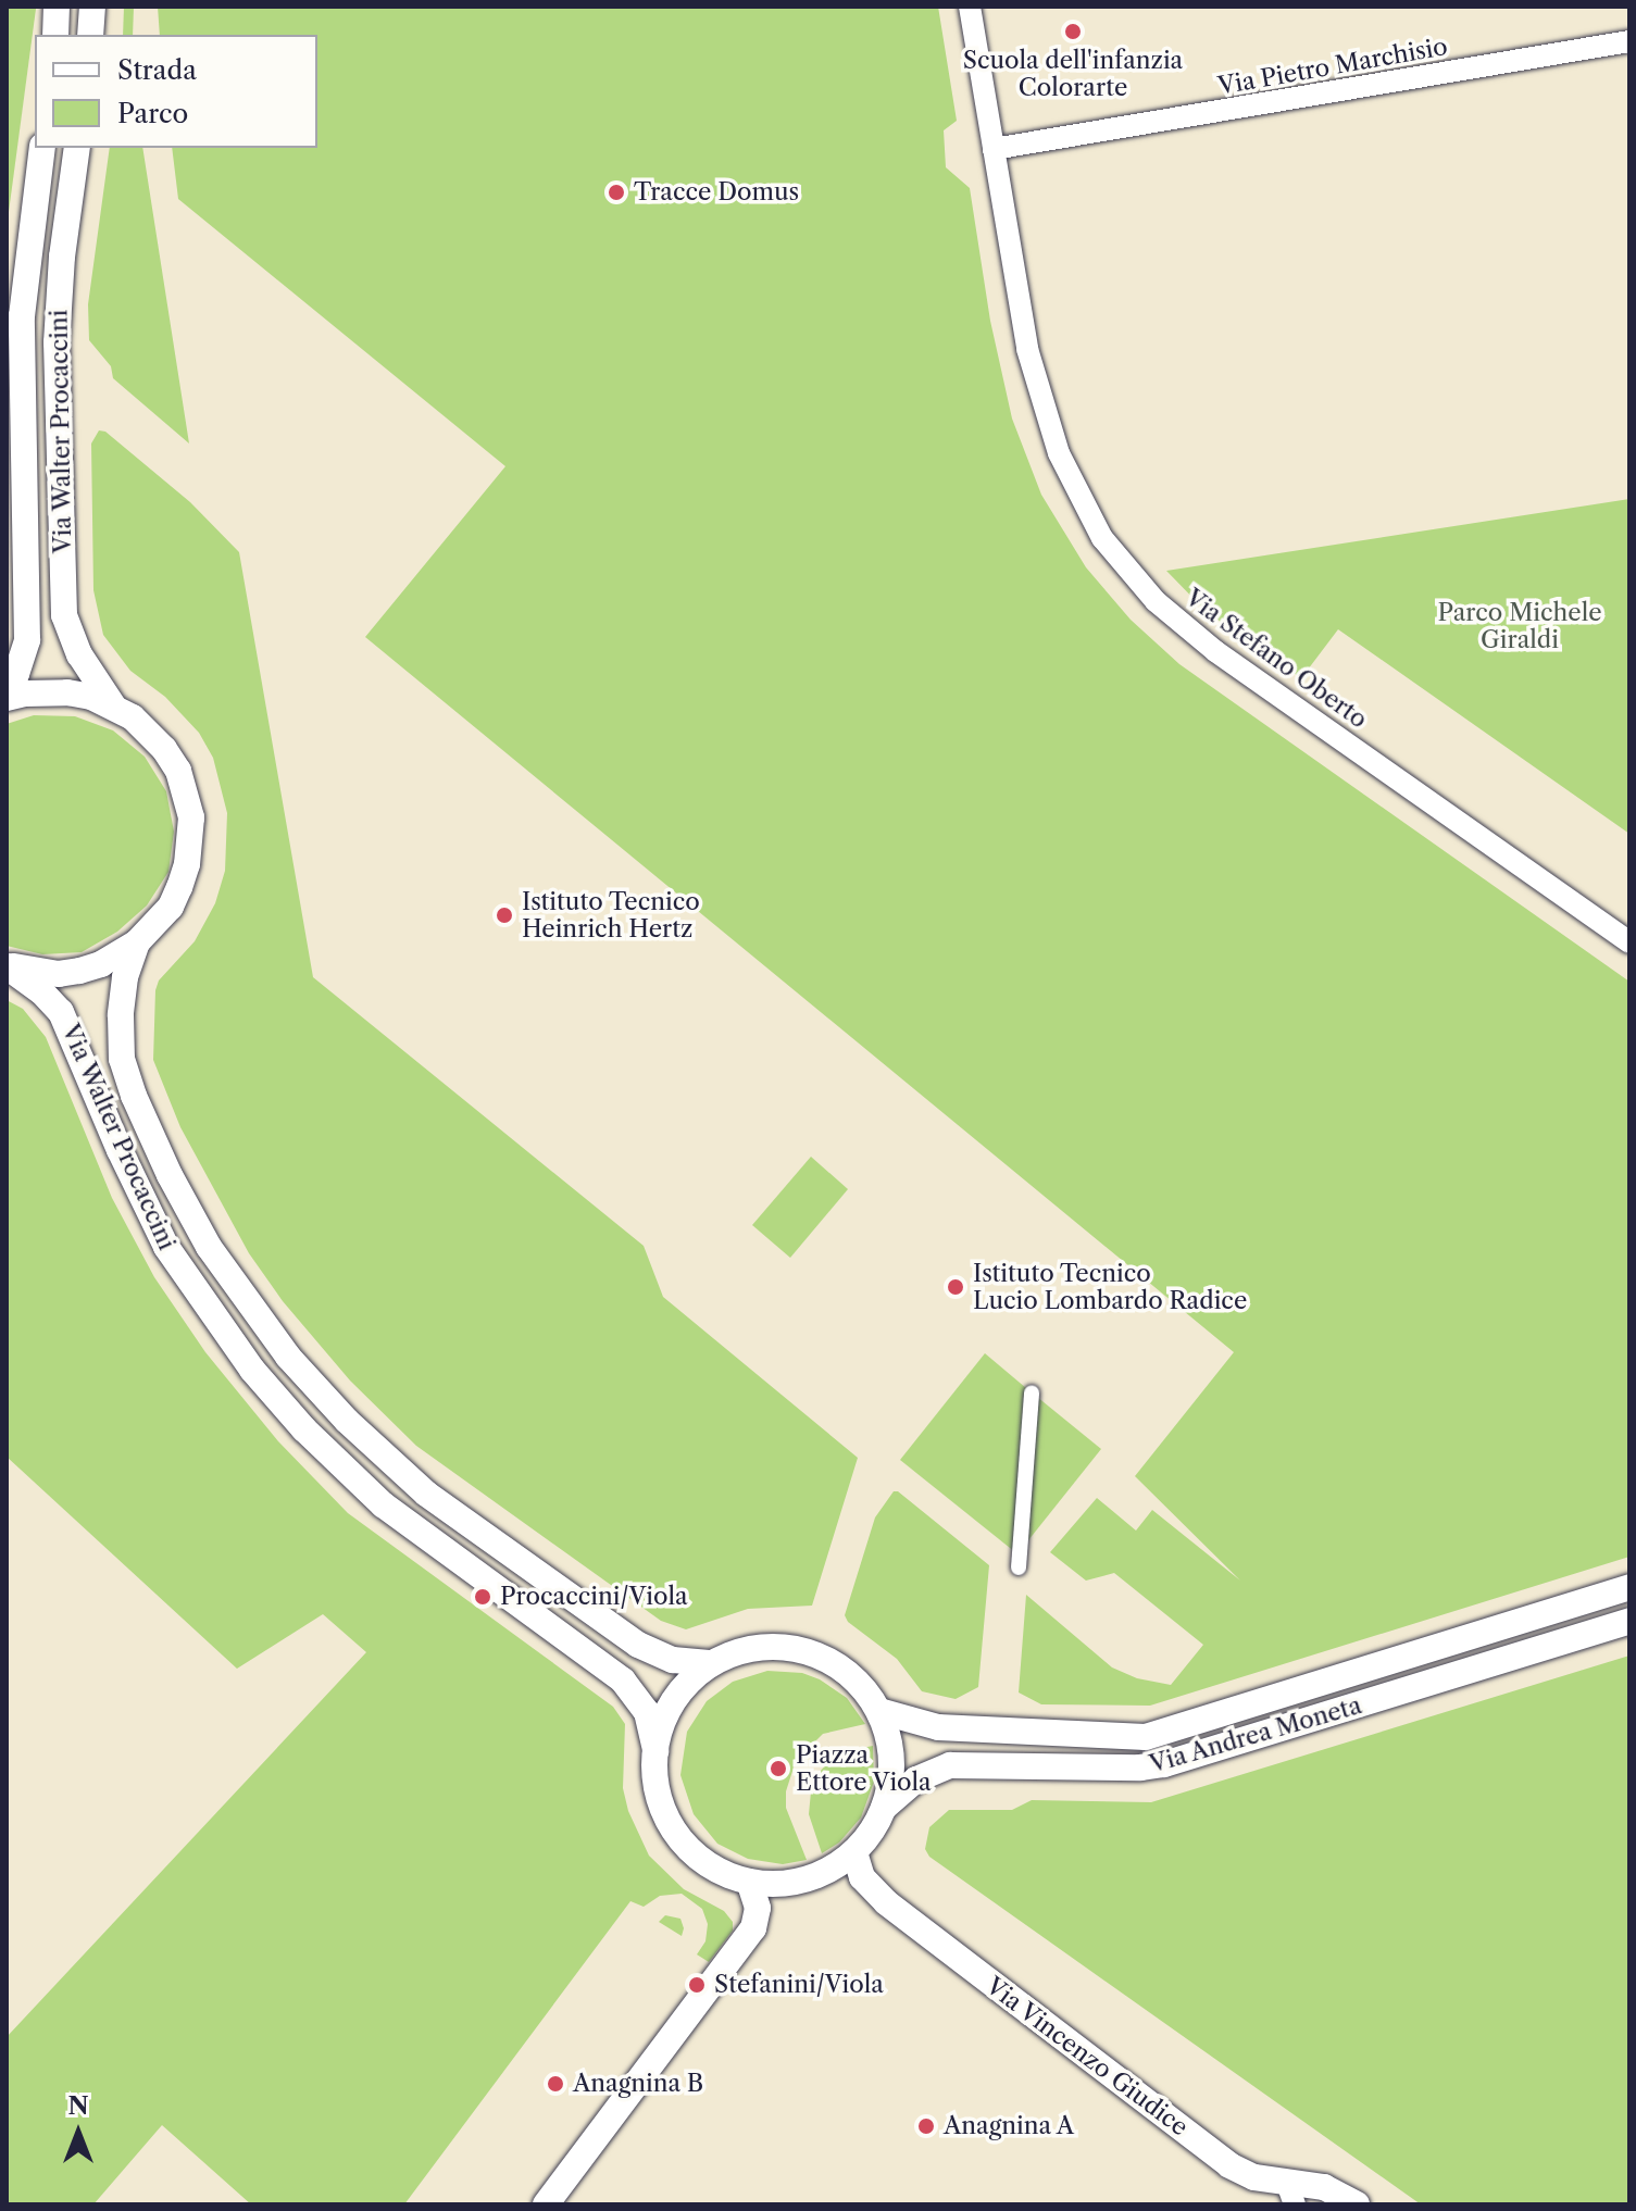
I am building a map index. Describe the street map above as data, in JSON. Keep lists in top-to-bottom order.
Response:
{
  "streets": {
    "street": [
      "Via Pietro Marchisio",
      "Via Walter Procaccini",
      "Via Stefano Oberto",
      "Via Andrea Moneta",
      "Via Vincenzo Giudice"
    ]
  },
  "crossings": [
    ["Via Pietro Marchisio", "Via Stefano Oberto"],
    ["Via Walter Procaccini", "Via Andrea Moneta"],
    ["Via Walter Procaccini", "Via Vincenzo Giudice"],
    ["Via Andrea Moneta", "Via Vincenzo Giudice"]
  ],
  "parks": ["Parco Michele Giraldi"],
  "places": [
    "Scuola dell'infanzia Colorarte",
    "Tracce Domus",
    "Istituto Tecnico Heinrich Hertz",
    "Istituto Tecnico Lucio Lombardo Radice",
    "Procaccini/Viola",
    "Piazza Ettore Viola",
    "Stefanini/Viola",
    "Anagnina B",
    "Anagnina A"
  ],
  "legend": ["Strada", "Parco"],
  "north": "top"
}
